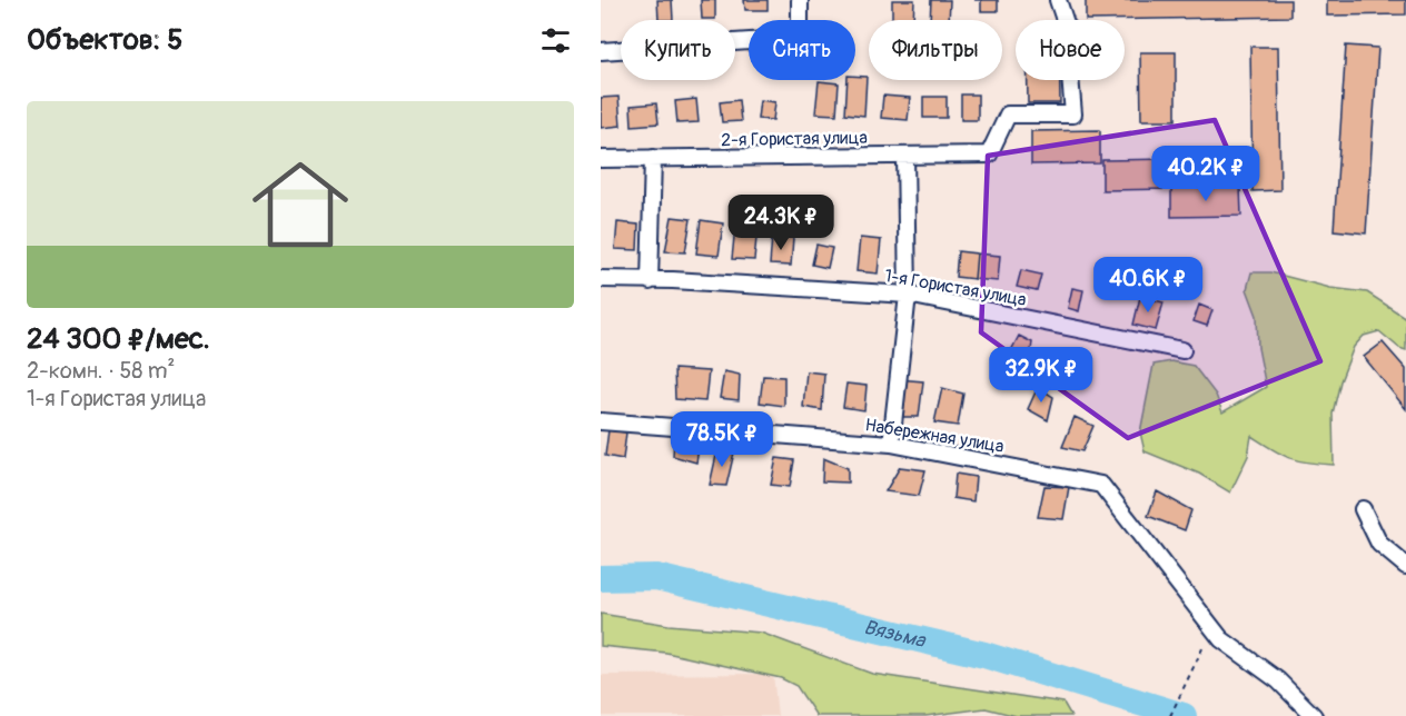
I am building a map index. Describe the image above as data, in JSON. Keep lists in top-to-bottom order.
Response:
{
  "streets": {
    "street": ["2-я Гористая улица", "1-я Гористая улица", "Набережная улица"]
  },
  "water": ["Вязьма"],
  "page": {
    "heading": "Объектов: 5",
    "chip": [
      "Купить",
      "Снять",
      "Фильтры",
      "Новое"
    ],
    "list": [
      {
        "name": "24 300 ₽/мес.",
        "note": "2-комн. · 58 m² · 1-я Гористая улица"
      }
    ],
    "price": [
      "40.2K ₽",
      "24.3K ₽",
      "40.6K ₽",
      "32.9K ₽",
      "78.5K ₽"
    ]
  }
}
